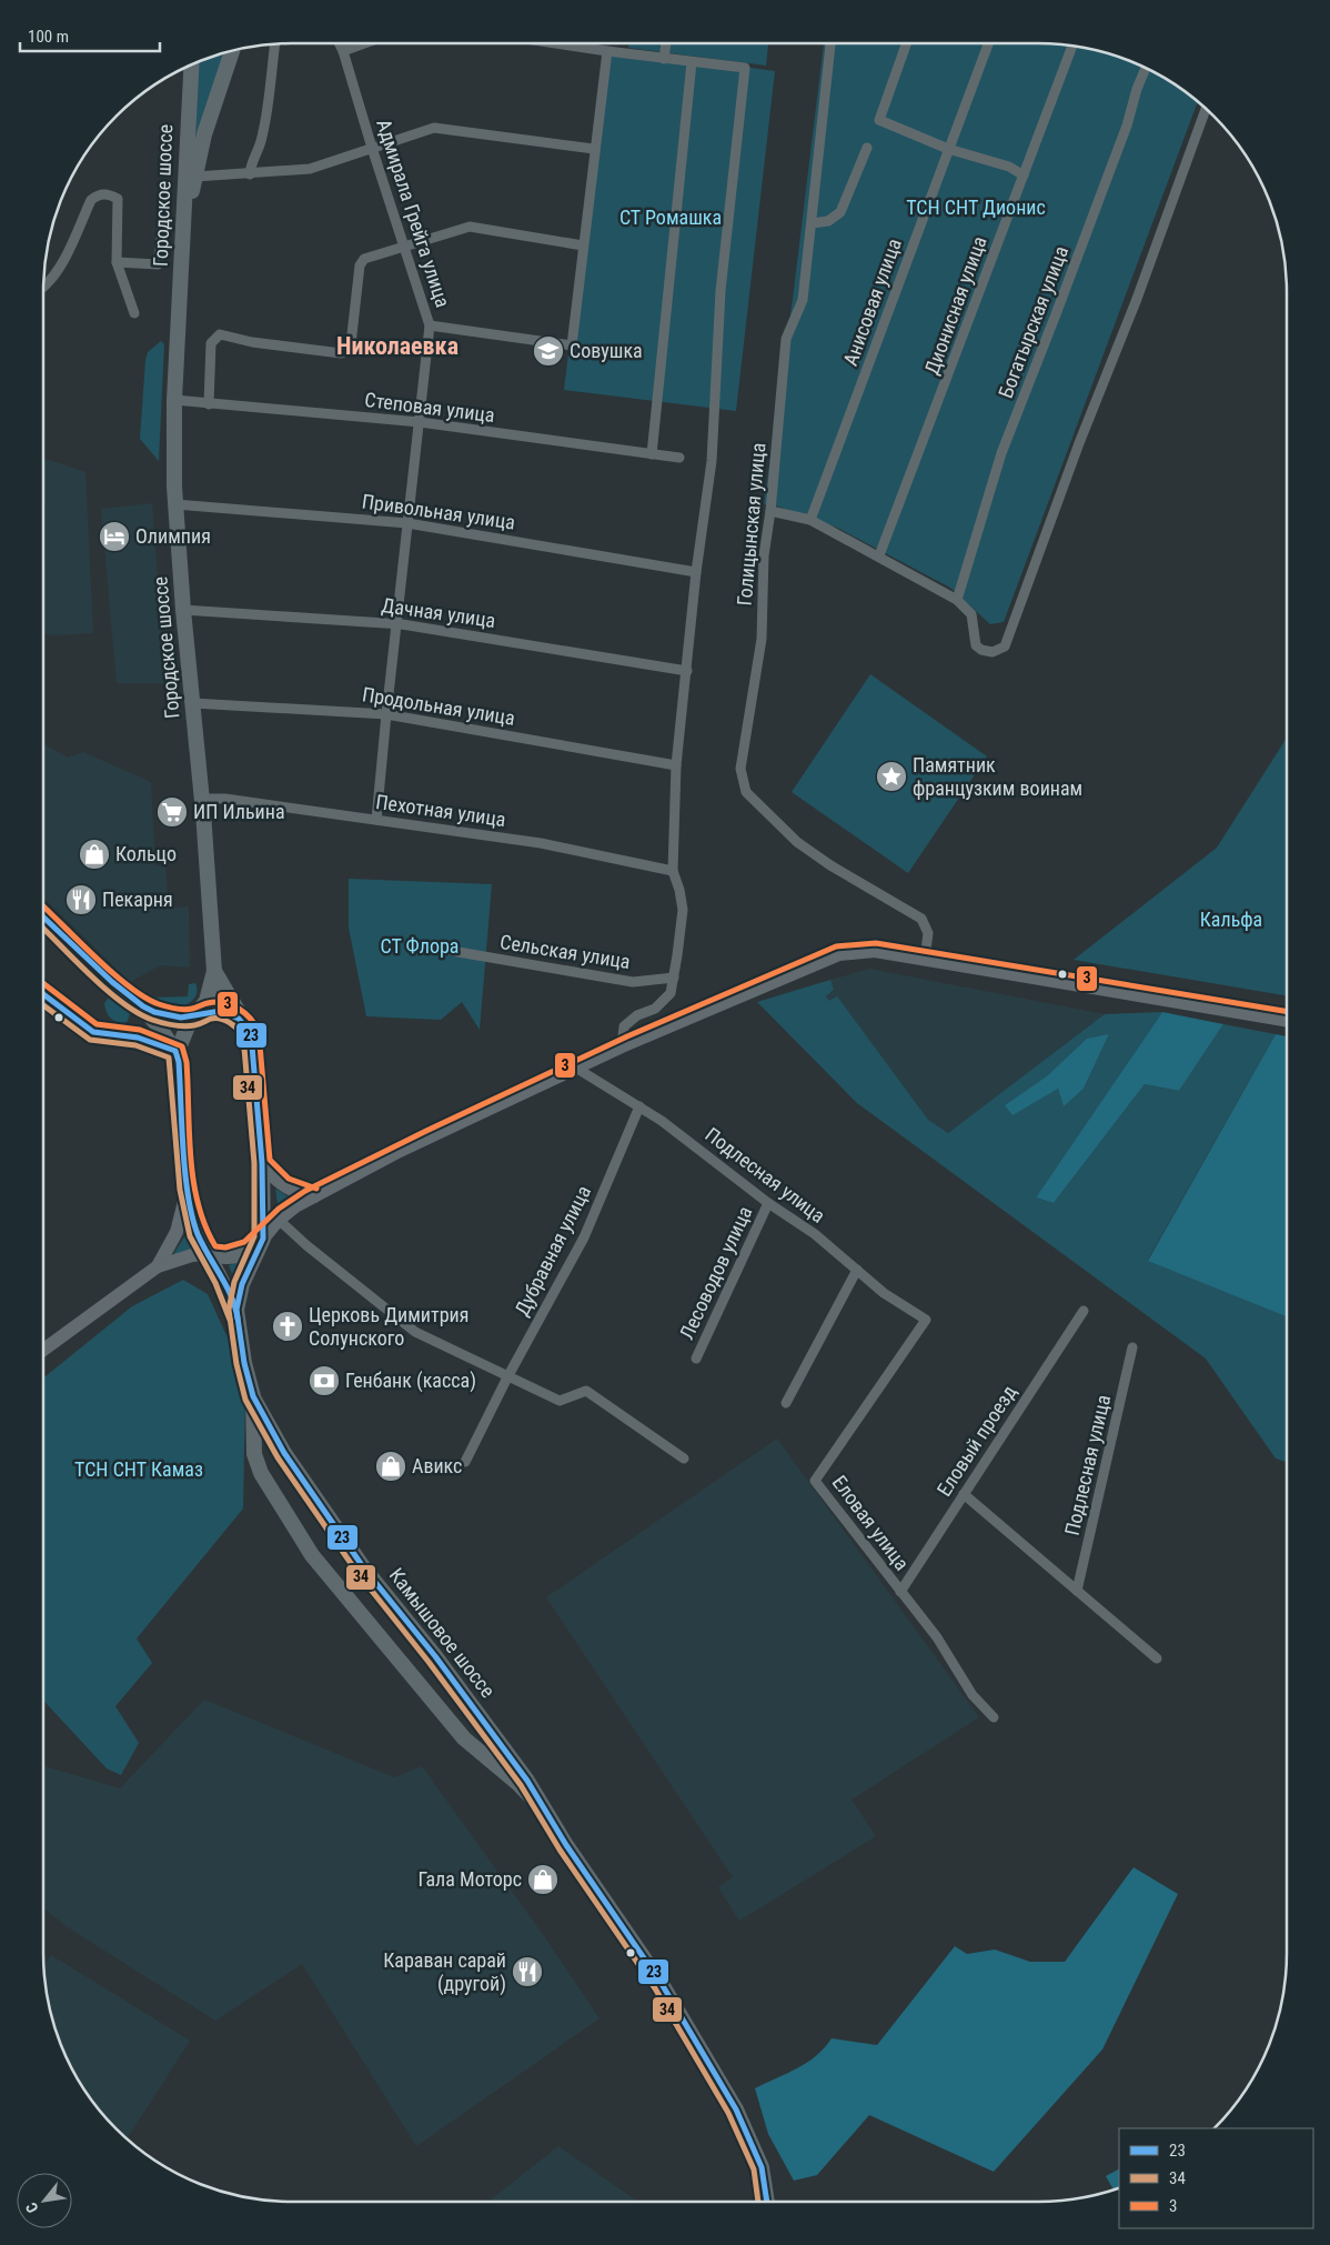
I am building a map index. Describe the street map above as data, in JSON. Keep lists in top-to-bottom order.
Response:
{
  "streets": {
    "main road": ["Городское шоссе", "Камышовое шоссе"],
    "street": [
      "Адмирала Грейга улица",
      "Анисовая улица",
      "Дионисная улица",
      "Богатырская улица",
      "Степовая улица",
      "Привольная улица",
      "Голицынская улица",
      "Дачная улица",
      "Продольная улица",
      "Пехотная улица",
      "Сельская улица",
      "Подлесная улица",
      "Дубравная улица",
      "Лесоводов улица",
      "Еловый проезд",
      "Еловая улица"
    ]
  },
  "crossings": [
    ["Городское шоссе", "Степовая улица"],
    ["Городское шоссе", "Привольная улица"],
    ["Городское шоссе", "Дачная улица"],
    ["Городское шоссе", "Продольная улица"],
    ["Городское шоссе", "Пехотная улица"],
    ["Городское шоссе", "Камышовое шоссе"],
    ["Адмирала Грейга улица", "Степовая улица"],
    ["Адмирала Грейга улица", "Привольная улица"],
    ["Адмирала Грейга улица", "Дачная улица"],
    ["Адмирала Грейга улица", "Продольная улица"],
    ["Адмирала Грейга улица", "Пехотная улица"],
    ["Подлесная улица", "Дубравная улица"],
    ["Подлесная улица", "Лесоводов улица"],
    ["Подлесная улица", "Еловая улица"],
    ["Еловый проезд", "Еловая улица"]
  ],
  "districts": ["Николаевка"],
  "parks": [
    "ТСН СНТ Дионис",
    "СТ Ромашка",
    "Кальфа",
    "СТ Флора",
    "ТСН СНТ Камаз"
  ],
  "places": {
    "school or university": ["Совушка"],
    "hotel": ["Олимпия"],
    "place": ["Памятник французким воинам"],
    "supermarket": ["ИП Ильина"],
    "shop": ["Кольцо", "Авикс", "Гала Моторс"],
    "restaurant": ["Пекарня", "Караван сарай (другой)"],
    "church": ["Церковь Димитрия Солунского"],
    "bank": ["Генбанк (касса)"]
  },
  "lines": ["transit line 3", "transit line 23", "transit line 34"],
  "legend": ["23", "34", "3"],
  "scale_bar": "100 m",
  "north": "bottom left"
}
